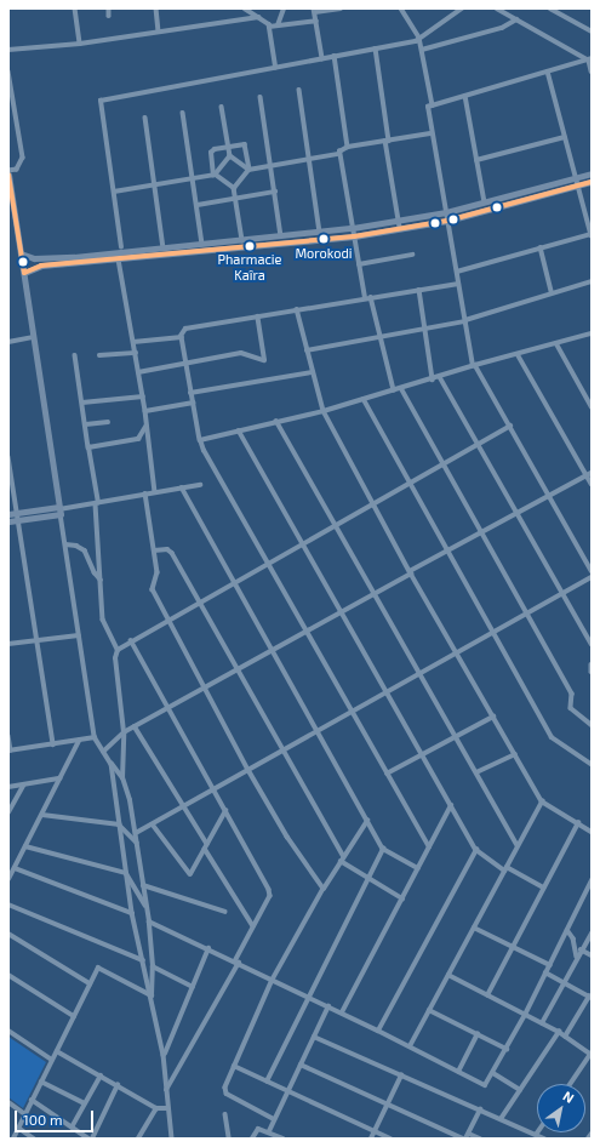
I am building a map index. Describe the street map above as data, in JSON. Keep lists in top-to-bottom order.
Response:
{
  "places": ["Morokodi", "Pharmacie Kaîra"],
  "scale_bar": "100 m",
  "north": "top right"
}
